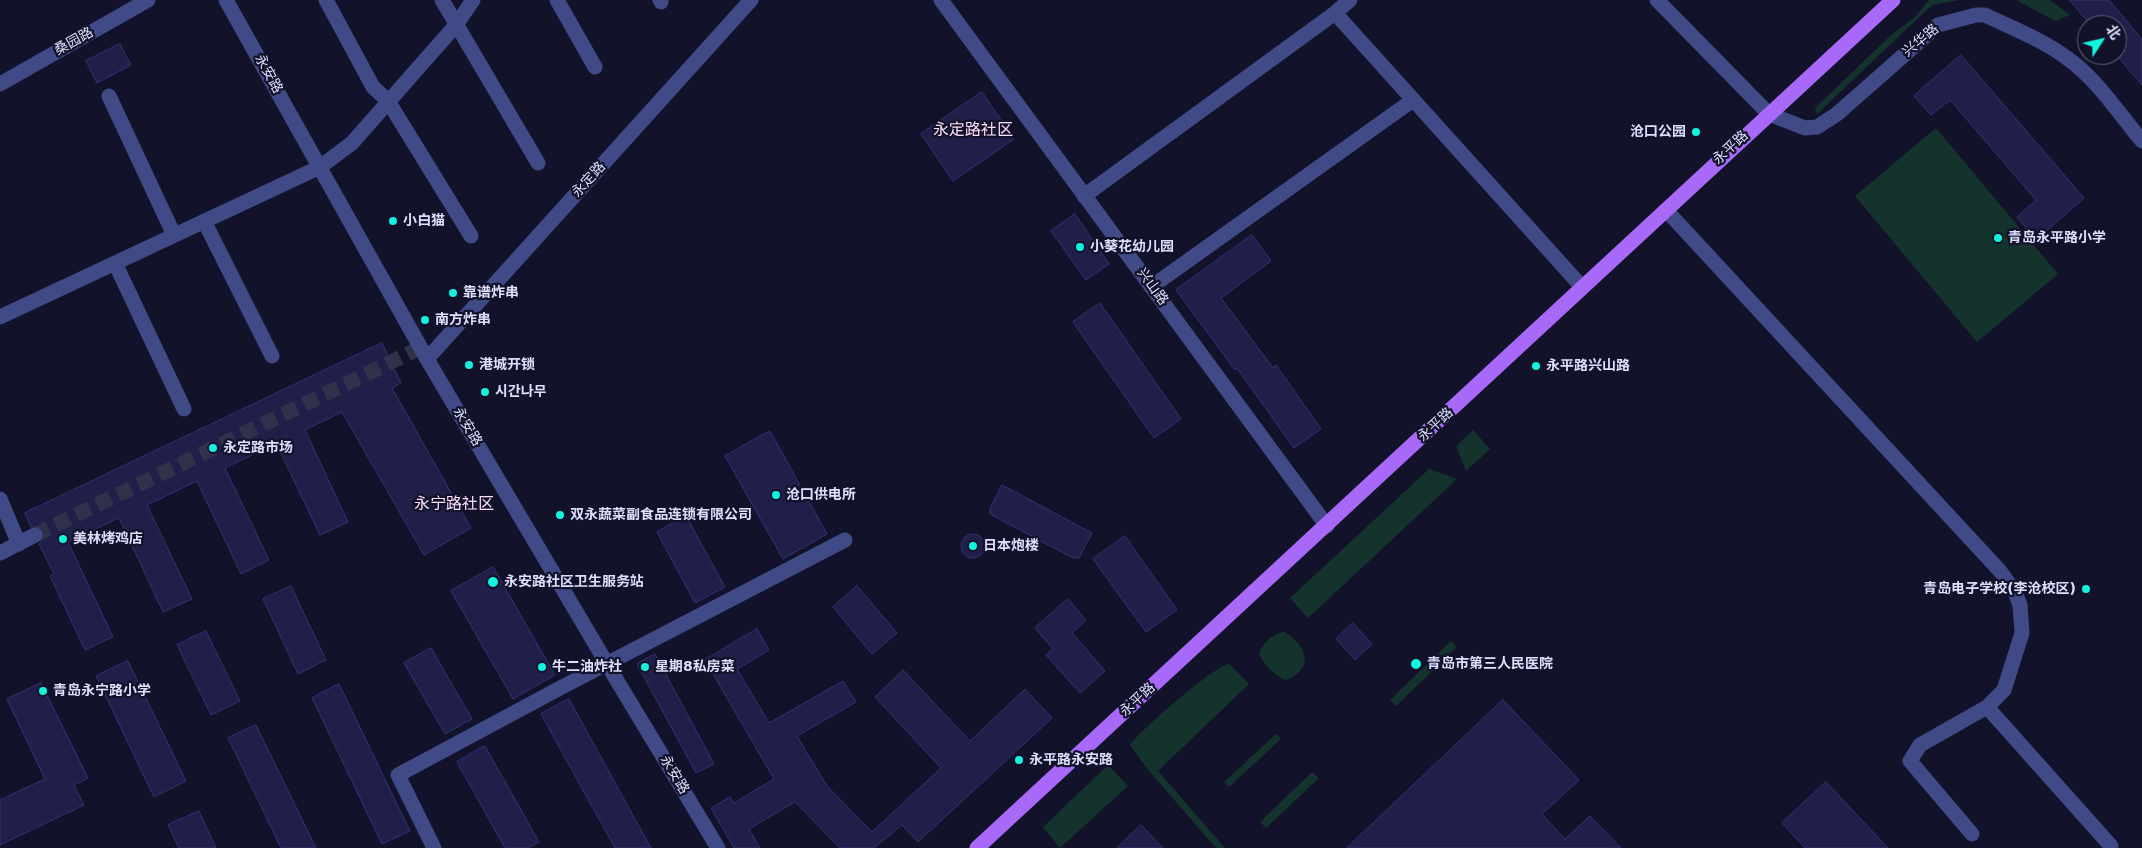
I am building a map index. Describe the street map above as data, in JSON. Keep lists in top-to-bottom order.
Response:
{
  "streets": {
    "main road": ["永平路"],
    "street": [
      "兴华路",
      "桑园路",
      "永安路",
      "永定路",
      "兴山路"
    ]
  },
  "crossings": [
    ["兴华路", "永平路"],
    ["永安路", "永定路"],
    ["永平路", "兴山路"]
  ],
  "districts": ["永定路社区", "永宁路社区"],
  "places": [
    "沧口公园",
    "小白猫",
    "青岛永平路小学",
    "小葵花幼儿园",
    "靠谱炸串",
    "南方炸串",
    "港城开锁",
    "永平路兴山路",
    "시간나무",
    "永定路市场",
    "沧口供电所",
    "双永蔬菜副食品连锁有限公司",
    "美林烤鸡店",
    "日本炮楼",
    "永安路社区卫生服务站",
    "青岛电子学校(李沧校区)",
    "青岛市第三人民医院",
    "牛二油炸社",
    "星期8私房菜",
    "青岛永宁路小学",
    "永平路永安路"
  ],
  "north": "top right"
}
